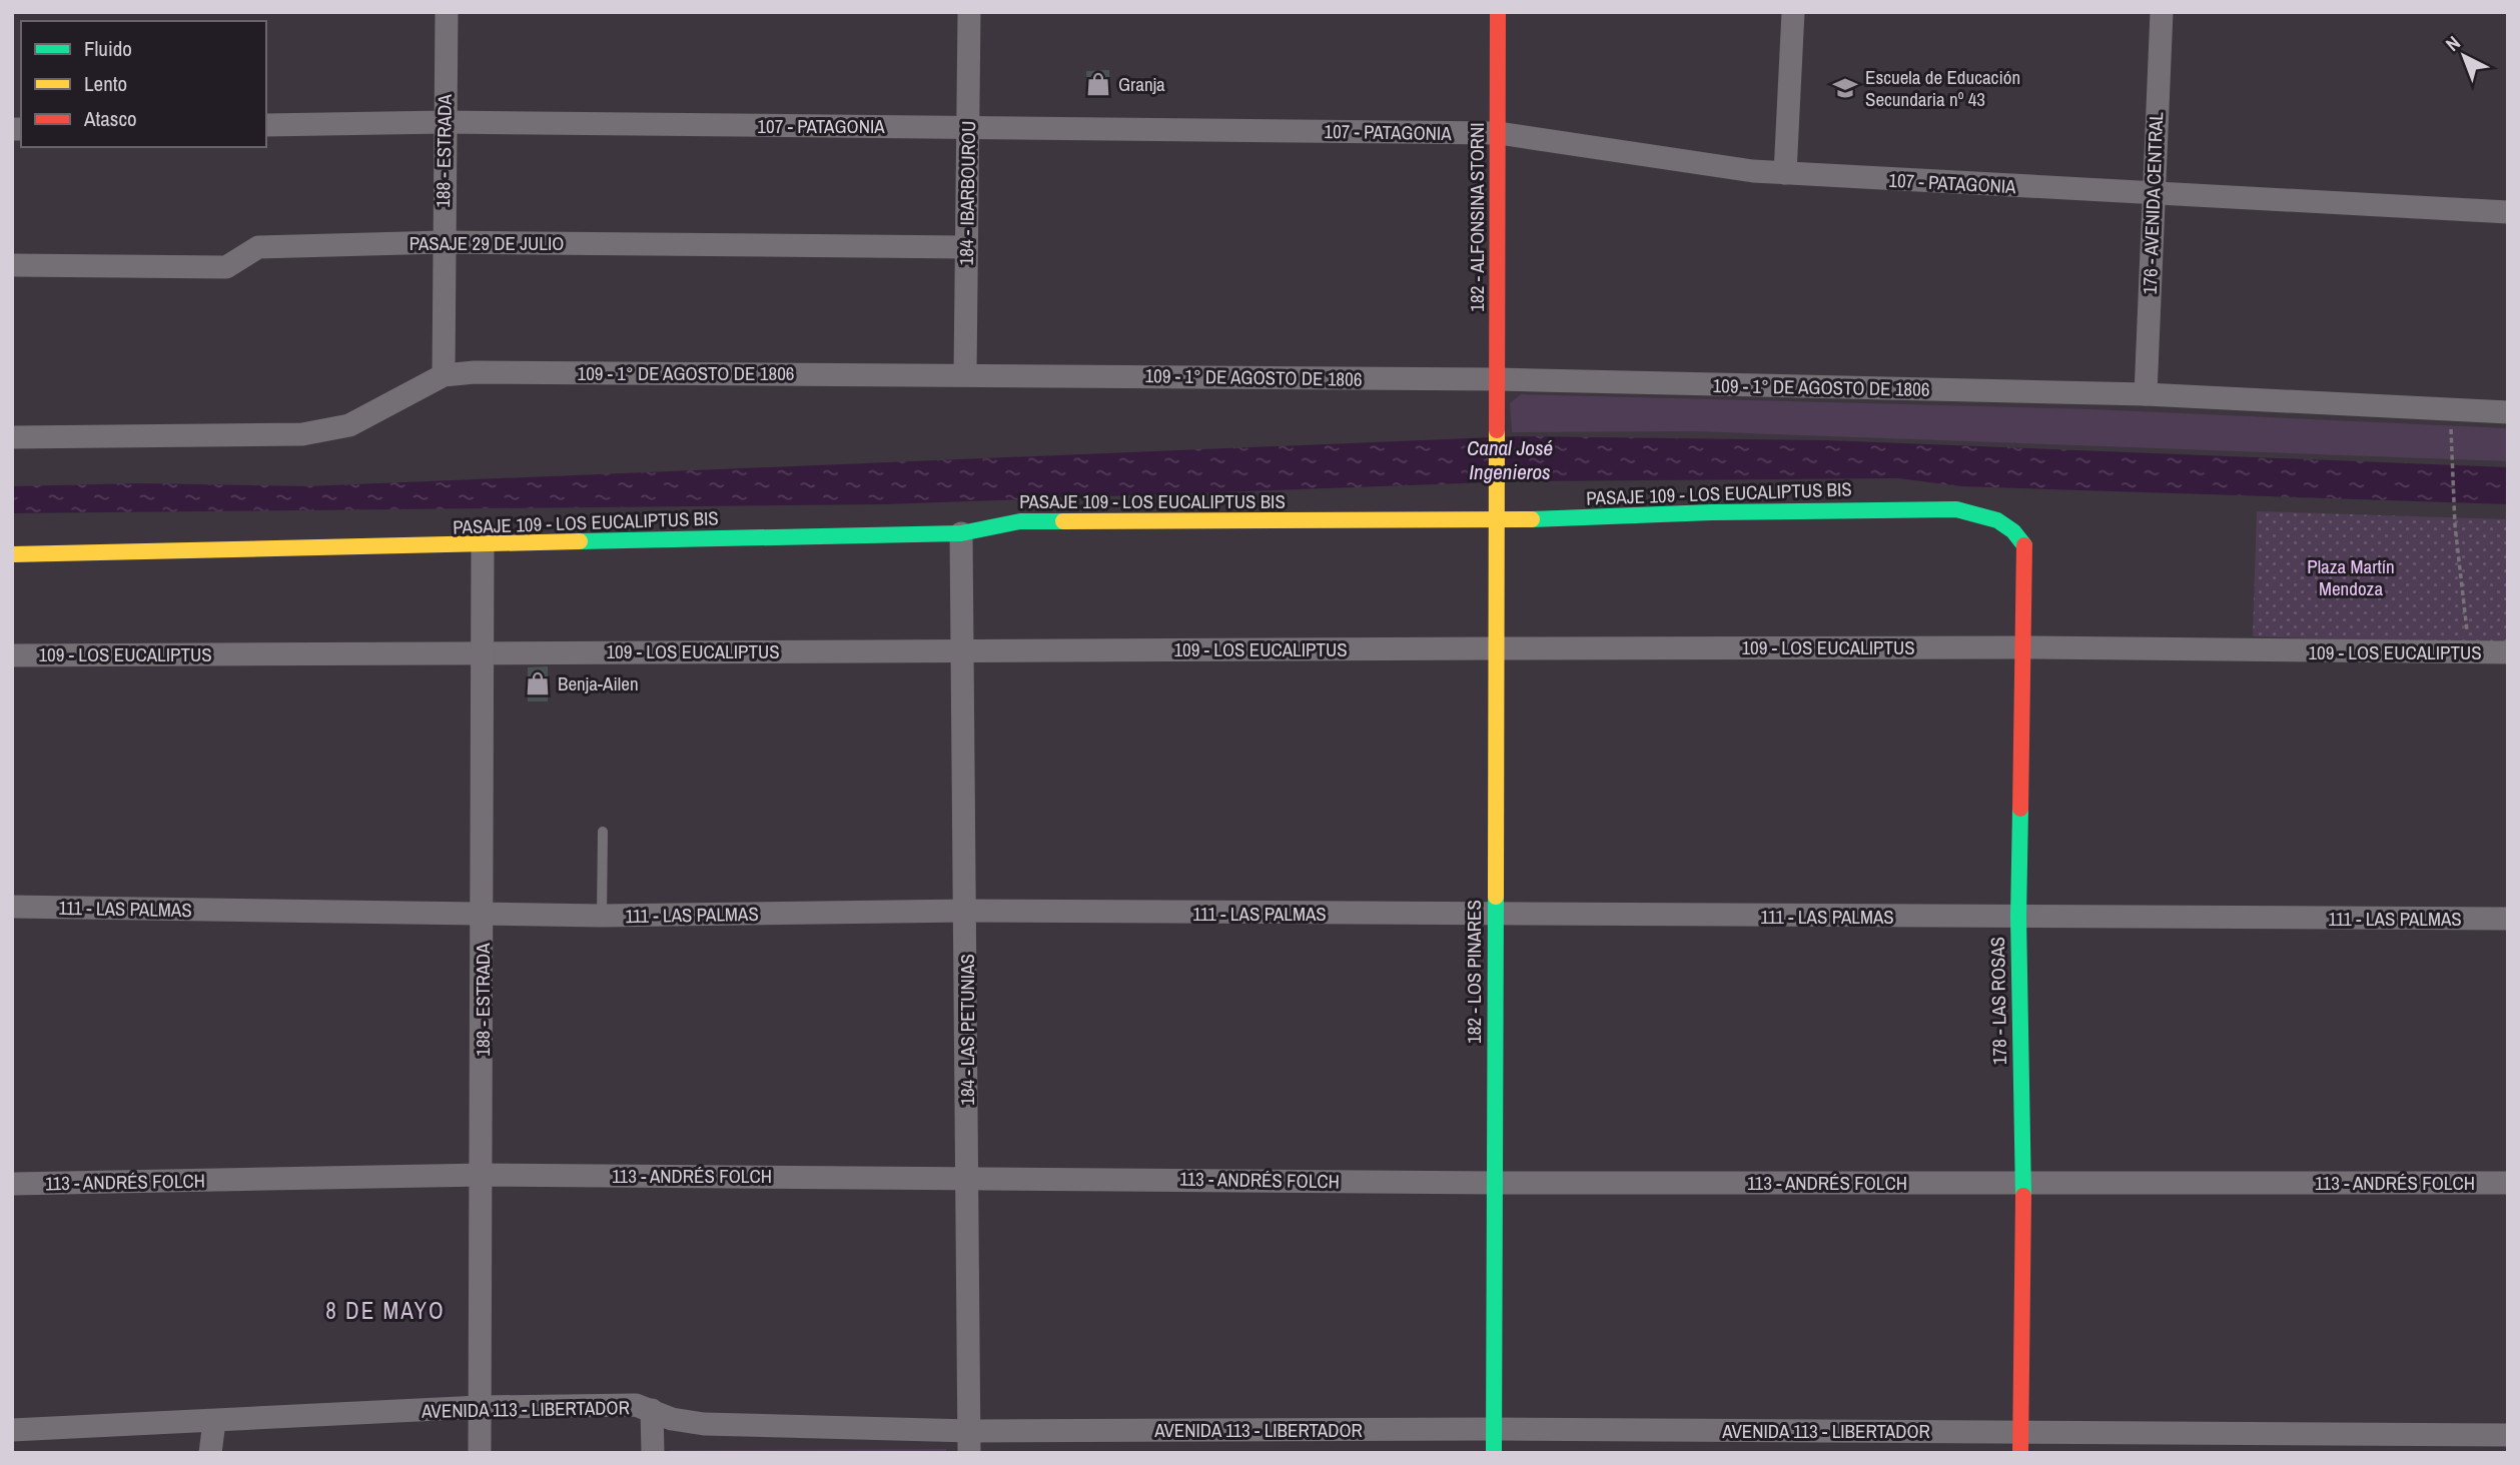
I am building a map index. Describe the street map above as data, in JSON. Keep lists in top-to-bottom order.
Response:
{
  "streets": {
    "street": [
      "107 - PATAGONIA",
      "188 - ESTRADA",
      "184 - IBARBOUROU",
      "176 - AVENIDA CENTRAL",
      "182 - ALFONSINA STORNI",
      "PASAJE 29 DE JULIO",
      "109 - 1° DE AGOSTO DE 1806",
      "PASAJE 109 - LOS EUCALIPTUS BIS",
      "109 - LOS EUCALIPTUS",
      "111 - LAS PALMAS",
      "182 - LOS PINARES",
      "178 - LAS ROSAS",
      "184 - LAS PETUNIAS",
      "113 - ANDRÉS FOLCH",
      "AVENIDA 113 - LIBERTADOR"
    ]
  },
  "crossings": [
    ["107 - PATAGONIA", "188 - ESTRADA"],
    ["107 - PATAGONIA", "184 - IBARBOUROU"],
    ["107 - PATAGONIA", "176 - AVENIDA CENTRAL"],
    ["107 - PATAGONIA", "182 - ALFONSINA STORNI"],
    ["188 - ESTRADA", "PASAJE 29 DE JULIO"],
    ["188 - ESTRADA", "109 - 1° DE AGOSTO DE 1806"],
    ["188 - ESTRADA", "PASAJE 109 - LOS EUCALIPTUS BIS"],
    ["188 - ESTRADA", "109 - LOS EUCALIPTUS"],
    ["188 - ESTRADA", "111 - LAS PALMAS"],
    ["188 - ESTRADA", "113 - ANDRÉS FOLCH"],
    ["188 - ESTRADA", "AVENIDA 113 - LIBERTADOR"],
    ["184 - IBARBOUROU", "PASAJE 29 DE JULIO"],
    ["184 - IBARBOUROU", "109 - 1° DE AGOSTO DE 1806"],
    ["176 - AVENIDA CENTRAL", "109 - 1° DE AGOSTO DE 1806"],
    ["182 - ALFONSINA STORNI", "109 - 1° DE AGOSTO DE 1806"],
    ["182 - ALFONSINA STORNI", "182 - LOS PINARES"],
    ["PASAJE 109 - LOS EUCALIPTUS BIS", "182 - LOS PINARES"],
    ["PASAJE 109 - LOS EUCALIPTUS BIS", "178 - LAS ROSAS"],
    ["PASAJE 109 - LOS EUCALIPTUS BIS", "184 - LAS PETUNIAS"],
    ["109 - LOS EUCALIPTUS", "182 - LOS PINARES"],
    ["109 - LOS EUCALIPTUS", "178 - LAS ROSAS"],
    ["109 - LOS EUCALIPTUS", "184 - LAS PETUNIAS"],
    ["111 - LAS PALMAS", "182 - LOS PINARES"],
    ["111 - LAS PALMAS", "178 - LAS ROSAS"],
    ["111 - LAS PALMAS", "184 - LAS PETUNIAS"],
    ["182 - LOS PINARES", "113 - ANDRÉS FOLCH"],
    ["182 - LOS PINARES", "AVENIDA 113 - LIBERTADOR"],
    ["178 - LAS ROSAS", "113 - ANDRÉS FOLCH"],
    ["178 - LAS ROSAS", "AVENIDA 113 - LIBERTADOR"],
    ["184 - LAS PETUNIAS", "113 - ANDRÉS FOLCH"],
    ["184 - LAS PETUNIAS", "AVENIDA 113 - LIBERTADOR"]
  ],
  "districts": ["8 DE MAYO"],
  "water": ["Canal José Ingenieros"],
  "parks": ["Plaza Martín Mendoza"],
  "places": {
    "shop": ["Granja", "Benja-Ailen"],
    "school or university": ["Escuela de Educación Secundaria nº 43"]
  },
  "legend": ["Fluido", "Lento", "Atasco"],
  "north": "top left"
}
